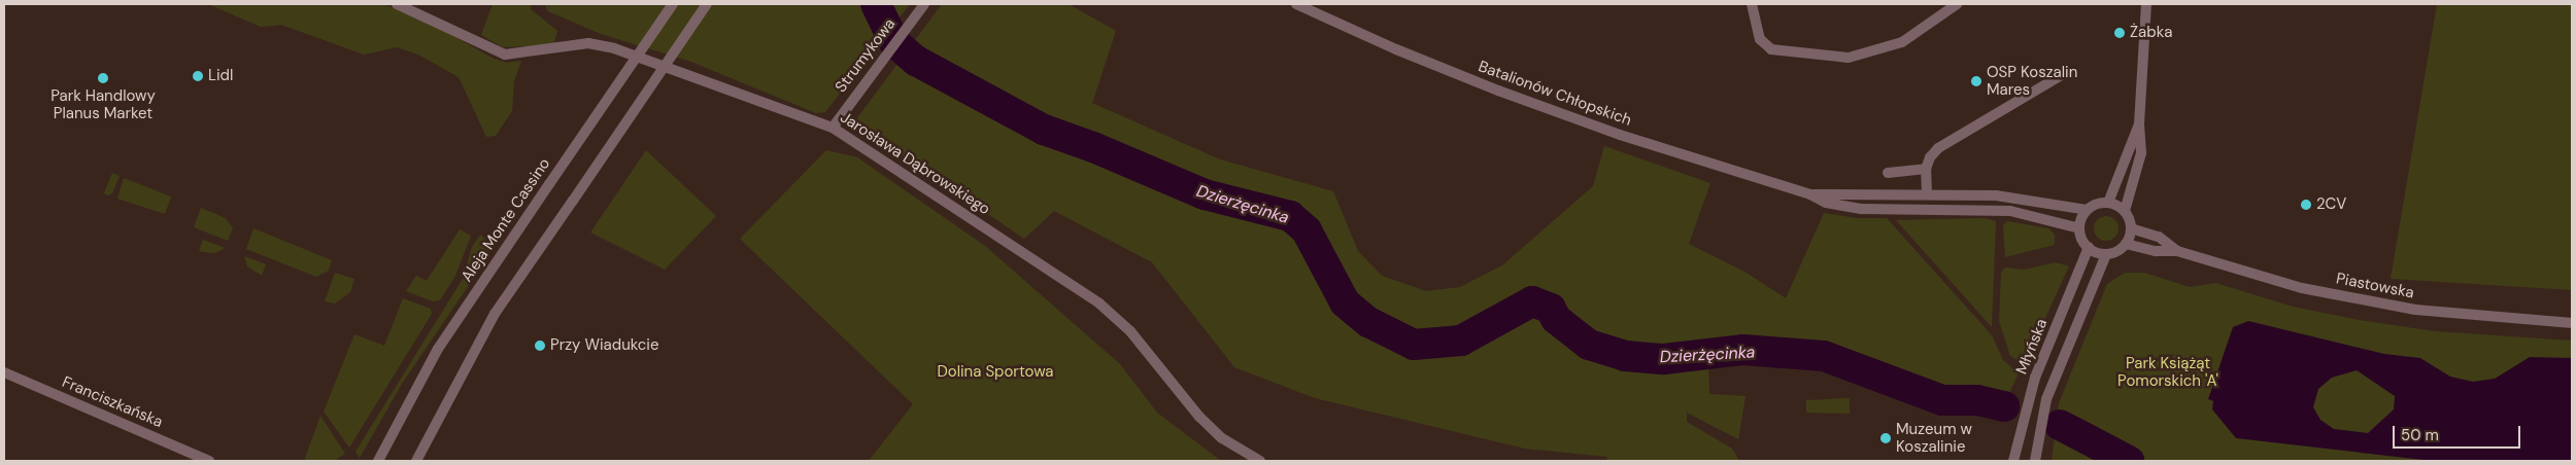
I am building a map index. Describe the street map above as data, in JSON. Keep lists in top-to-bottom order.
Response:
{
  "streets": {
    "street": [
      "Strumykowa",
      "Batalionów Chłopskich",
      "Jarosława Dąbrowskiego",
      "Aleja Monte Cassino",
      "Piastowska",
      "Młyńska",
      "Franciszkańska"
    ]
  },
  "crossings": [
    ["Strumykowa", "Jarosława Dąbrowskiego"],
    ["Batalionów Chłopskich", "Piastowska"],
    ["Batalionów Chłopskich", "Młyńska"],
    ["Piastowska", "Młyńska"]
  ],
  "water": ["Dzierżęcinka"],
  "parks": ["Park Książąt Pomorskich 'A'", "Dolina Sportowa"],
  "places": [
    "Żabka",
    "Lidl",
    "Park Handlowy Planus Market",
    "OSP Koszalin Mares",
    "2CV",
    "Przy Wiadukcie",
    "Muzeum w Koszalinie"
  ],
  "scale_bar": "50 m"
}
